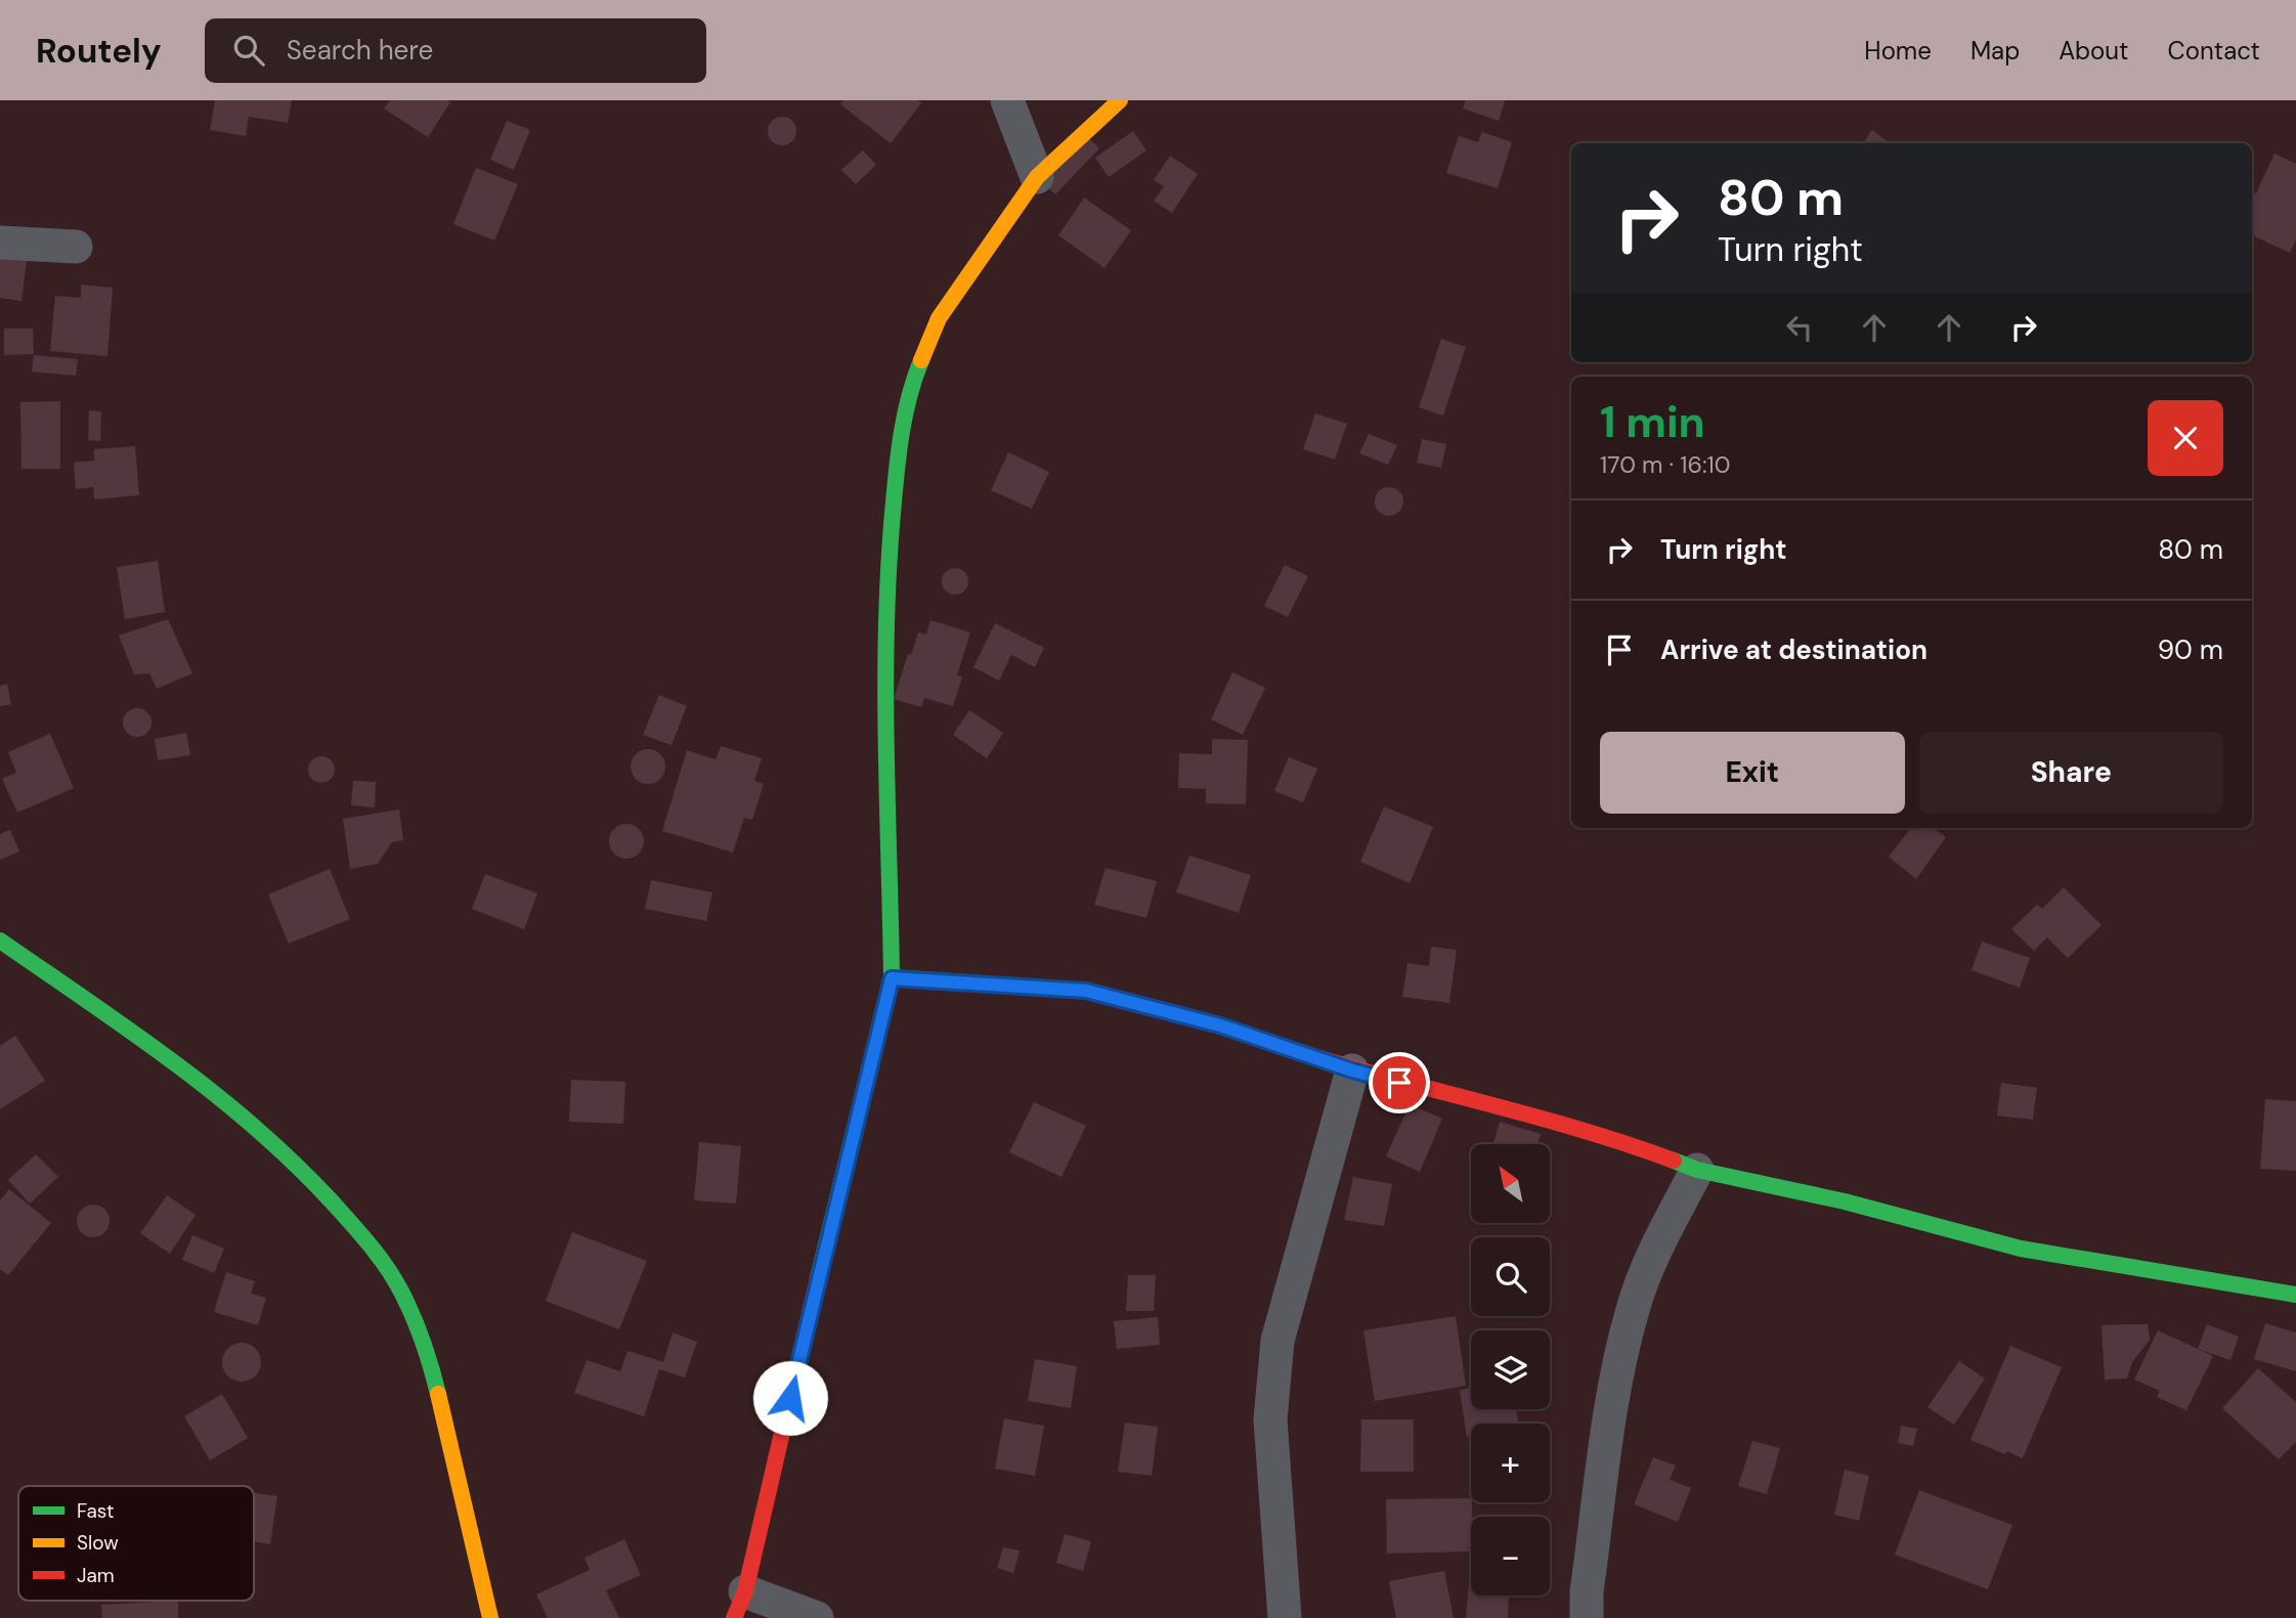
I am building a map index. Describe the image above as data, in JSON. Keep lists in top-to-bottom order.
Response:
{
  "legend": ["Fast", "Slow", "Jam"],
  "north": "top left",
  "page": {
    "header": "Routely",
    "search": "Search here",
    "nav": [
      "Home",
      "Map",
      "About",
      "Contact"
    ],
    "turn": ["80 m", "Turn right"],
    "heading": ["1 min", "170 m · 16:10"],
    "list": [
      {
        "name": "Turn right",
        "value": "80 m"
      },
      {
        "name": "Arrive at destination",
        "value": "90 m"
      }
    ],
    "buttons": ["Exit", "Share"],
    "map_buttons": ["+", "−"]
  }
}
